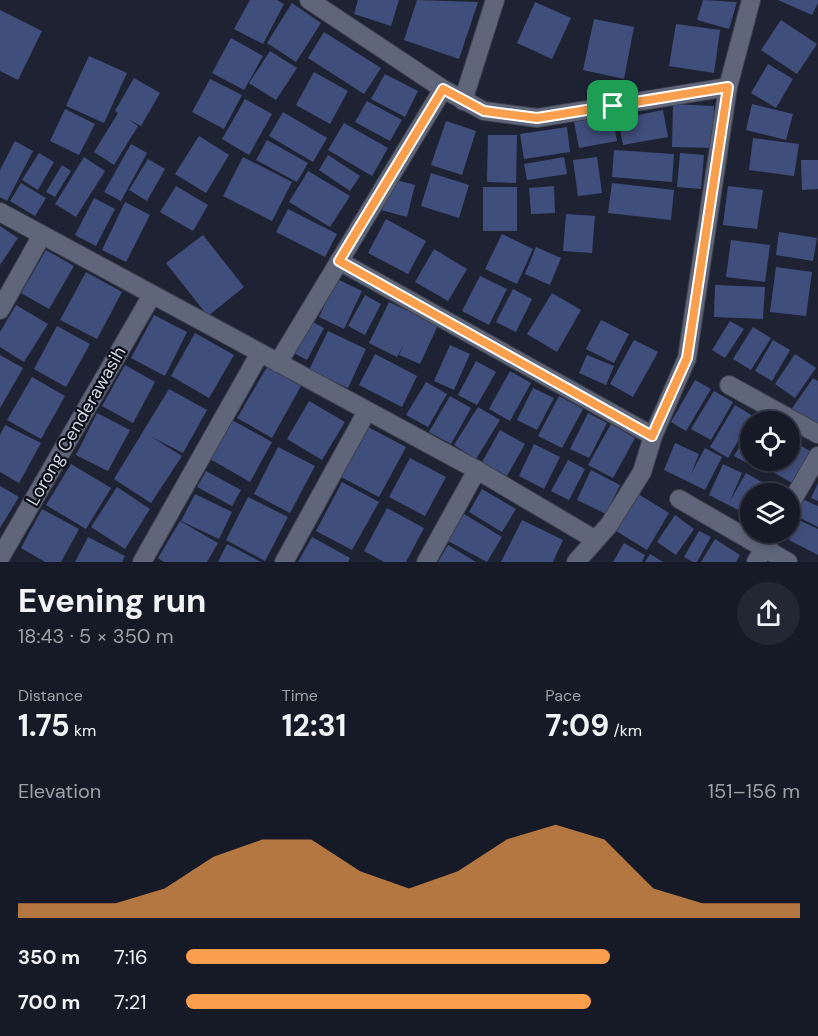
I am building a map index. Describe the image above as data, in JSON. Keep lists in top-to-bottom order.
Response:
{
  "streets": {
    "street": ["Lorong Cenderawasih"]
  },
  "page": {
    "heading": ["Evening run", "18:43 · 5 × 350 m"],
    "stats": [
      ["Distance", "1.75 km"],
      ["Time", "12:31"],
      ["Pace", "7:09 /km"]
    ],
    "chart": ["Elevation", "151–156 m"],
    "list": [
      {
        "name": "350 m",
        "note": "7:16"
      },
      {
        "name": "700 m",
        "note": "7:21"
      }
    ]
  }
}
